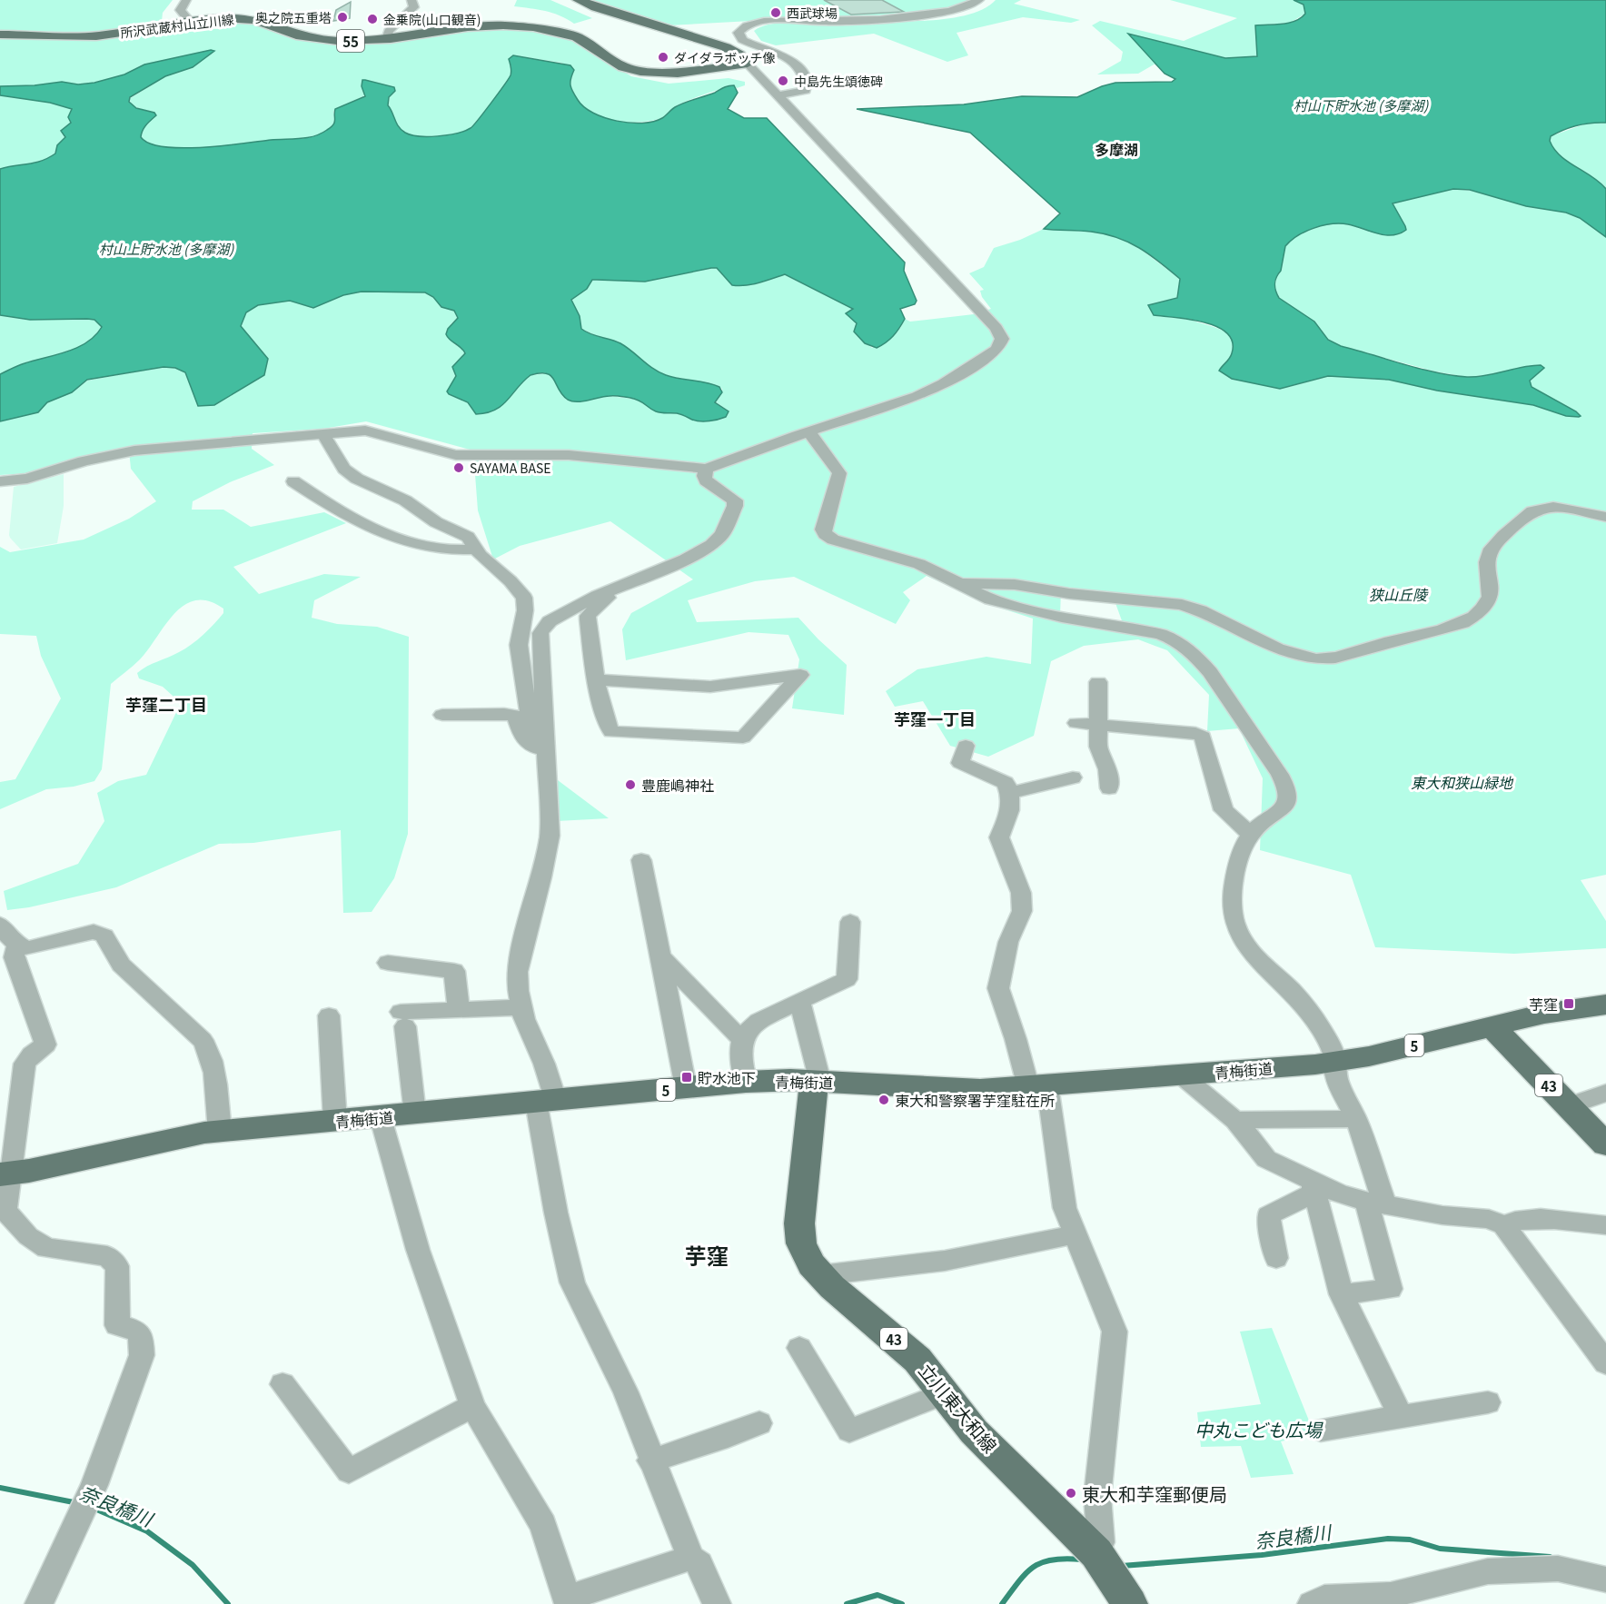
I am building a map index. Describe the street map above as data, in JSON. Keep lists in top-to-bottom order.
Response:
{
  "streets": {
    "main road": [
      "所沢武蔵村山立川線",
      "55",
      "5",
      "青梅街道",
      "43",
      "立川東大和線"
    ]
  },
  "crossings": [
    ["青梅街道", "43"],
    ["青梅街道", "立川東大和線"]
  ],
  "districts": [
    "多摩湖",
    "芋窪二丁目",
    "芋窪一丁目",
    "芋窪"
  ],
  "water": ["村山下貯水池 (多摩湖)", "村山上貯水池 (多摩湖)", "奈良橋川"],
  "parks": ["狭山丘陵", "東大和狭山緑地", "中丸こども広場"],
  "places": {
    "other": [
      "西武球場",
      "奥之院五重塔",
      "金乗院(山口観音)",
      "ダイダラボッチ像",
      "中島先生頌徳碑",
      "SAYAMA BASE",
      "豊鹿嶋神社",
      "東大和警察署芋窪駐在所",
      "東大和芋窪郵便局"
    ],
    "transit": ["芋窪", "貯水池下"]
  }
}
